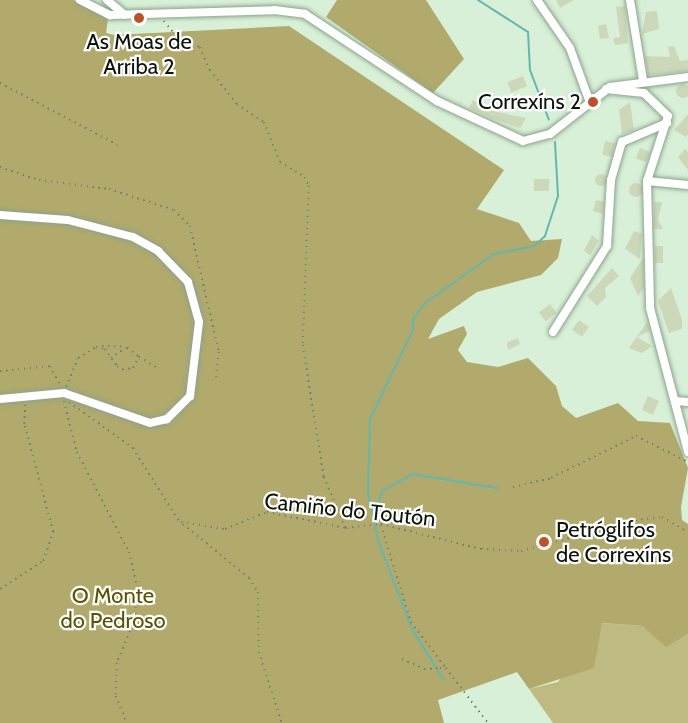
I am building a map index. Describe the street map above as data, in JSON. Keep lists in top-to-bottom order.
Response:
{
  "streets": {
    "path": ["Camiño do Toutón"]
  },
  "parks": ["O Monte do Pedroso"],
  "places": ["As Moas de Arriba 2", "Correxíns 2", "Petróglifos de Correxíns"]
}
